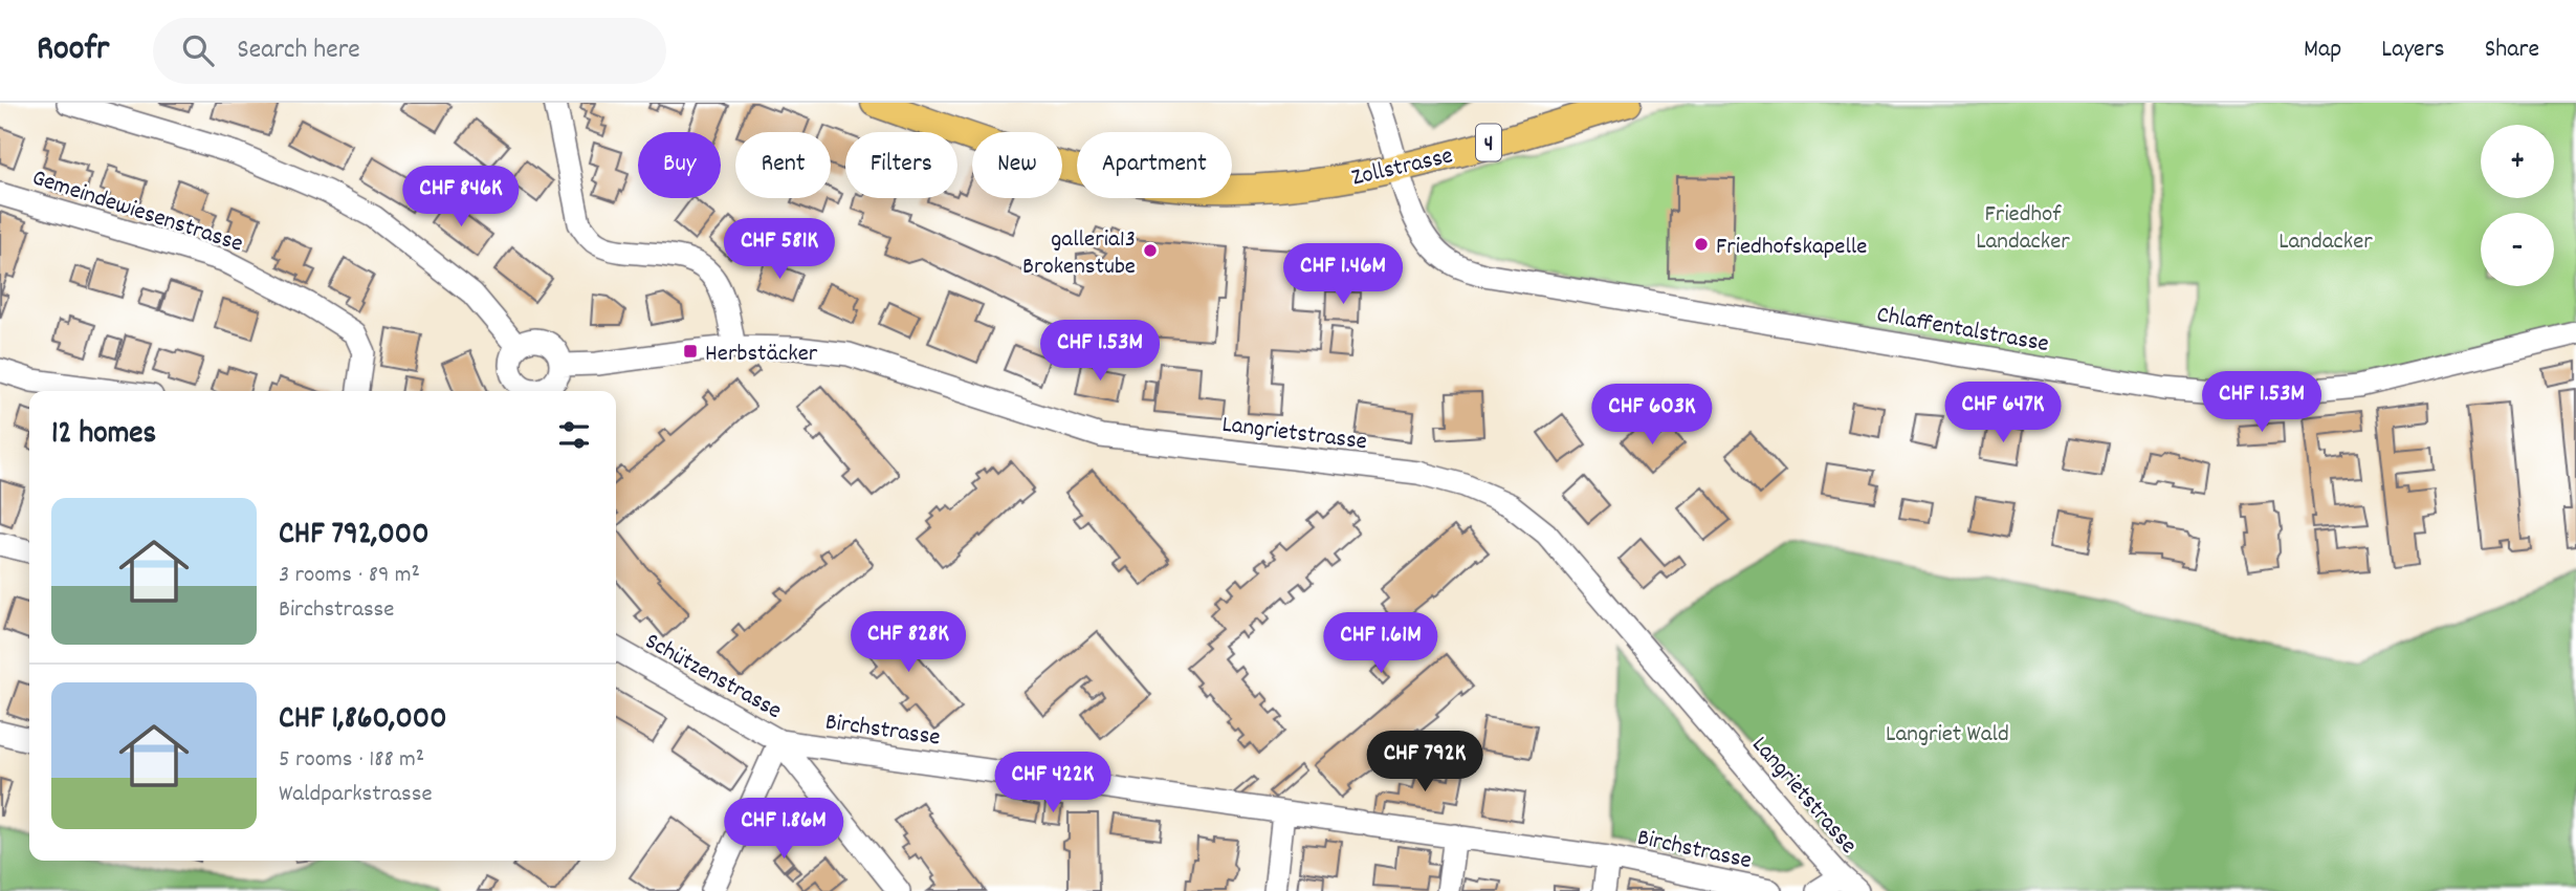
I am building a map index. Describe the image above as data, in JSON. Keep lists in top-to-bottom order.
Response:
{
  "streets": {
    "main road": ["4", "Zollstrasse"],
    "street": [
      "Gemeindewiesenstrasse",
      "Chlaffentalstrasse",
      "Langrietstrasse",
      "Schützenstrasse",
      "Birchstrasse"
    ]
  },
  "crossings": [
    ["Zollstrasse", "Chlaffentalstrasse"],
    ["Schützenstrasse", "Birchstrasse"]
  ],
  "parks": ["Friedhof Landacker", "Landacker", "Langriet Wald"],
  "places": {
    "other": ["Friedhofskapelle", "galleria13 Brokenstube"],
    "transit": ["Herbstäcker"]
  },
  "page": {
    "header": "Roofr",
    "search": "Search here",
    "nav": ["Map", "Layers", "Share"],
    "map_buttons": ["+", "−"],
    "chip": [
      "Buy",
      "Rent",
      "Filters",
      "New",
      "Apartment"
    ],
    "price": [
      "CHF 846K",
      "CHF 581K",
      "CHF 1.46M",
      "CHF 1.53M",
      "CHF 1.53M",
      "CHF 647K",
      "CHF 603K",
      "CHF 828K",
      "CHF 1.61M",
      "CHF 792K",
      "CHF 422K",
      "CHF 1.86M"
    ],
    "heading": "12 homes",
    "list": [
      {
        "name": "CHF 792,000",
        "note": "3 rooms · 89 m² · Birchstrasse"
      },
      {
        "name": "CHF 1,860,000",
        "note": "5 rooms · 188 m² · Waldparkstrasse"
      }
    ]
  }
}
